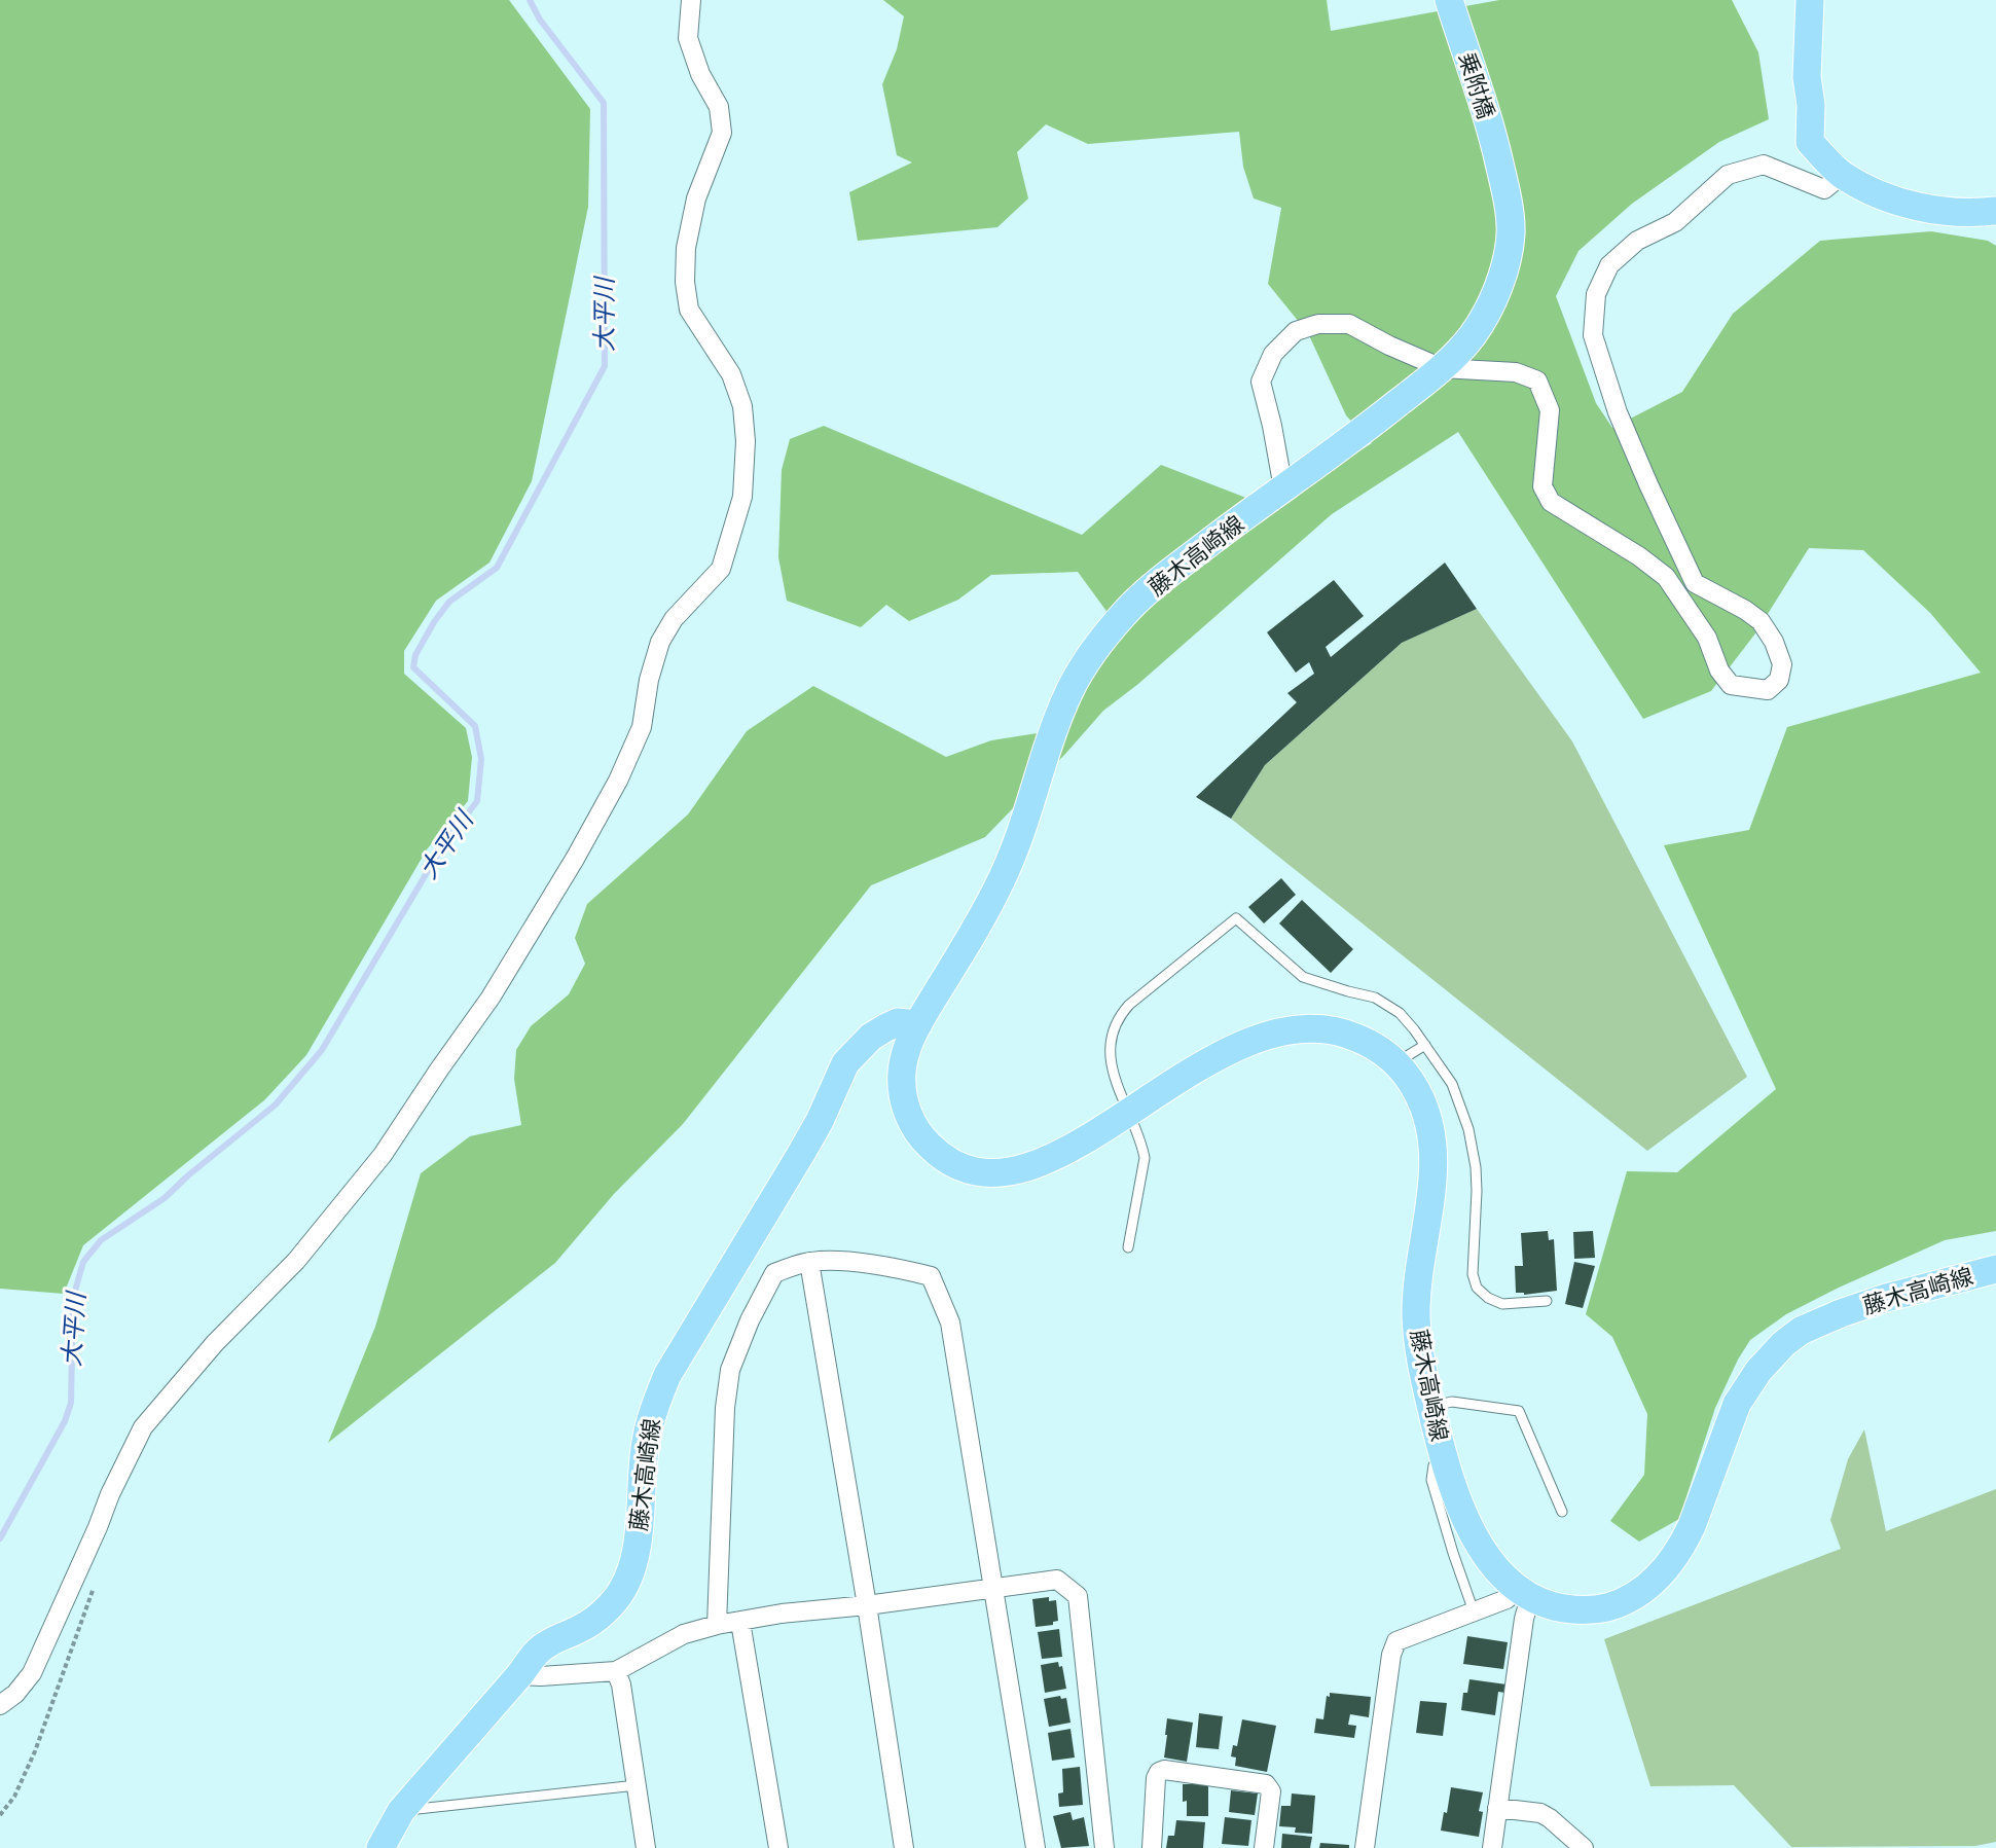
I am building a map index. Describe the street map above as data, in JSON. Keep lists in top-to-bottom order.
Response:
{
  "streets": {
    "main road": ["乗附橋", "藤木高崎線"]
  },
  "crossings": [
    ["乗附橋", "藤木高崎線"]
  ],
  "water": ["大平川"]
}
